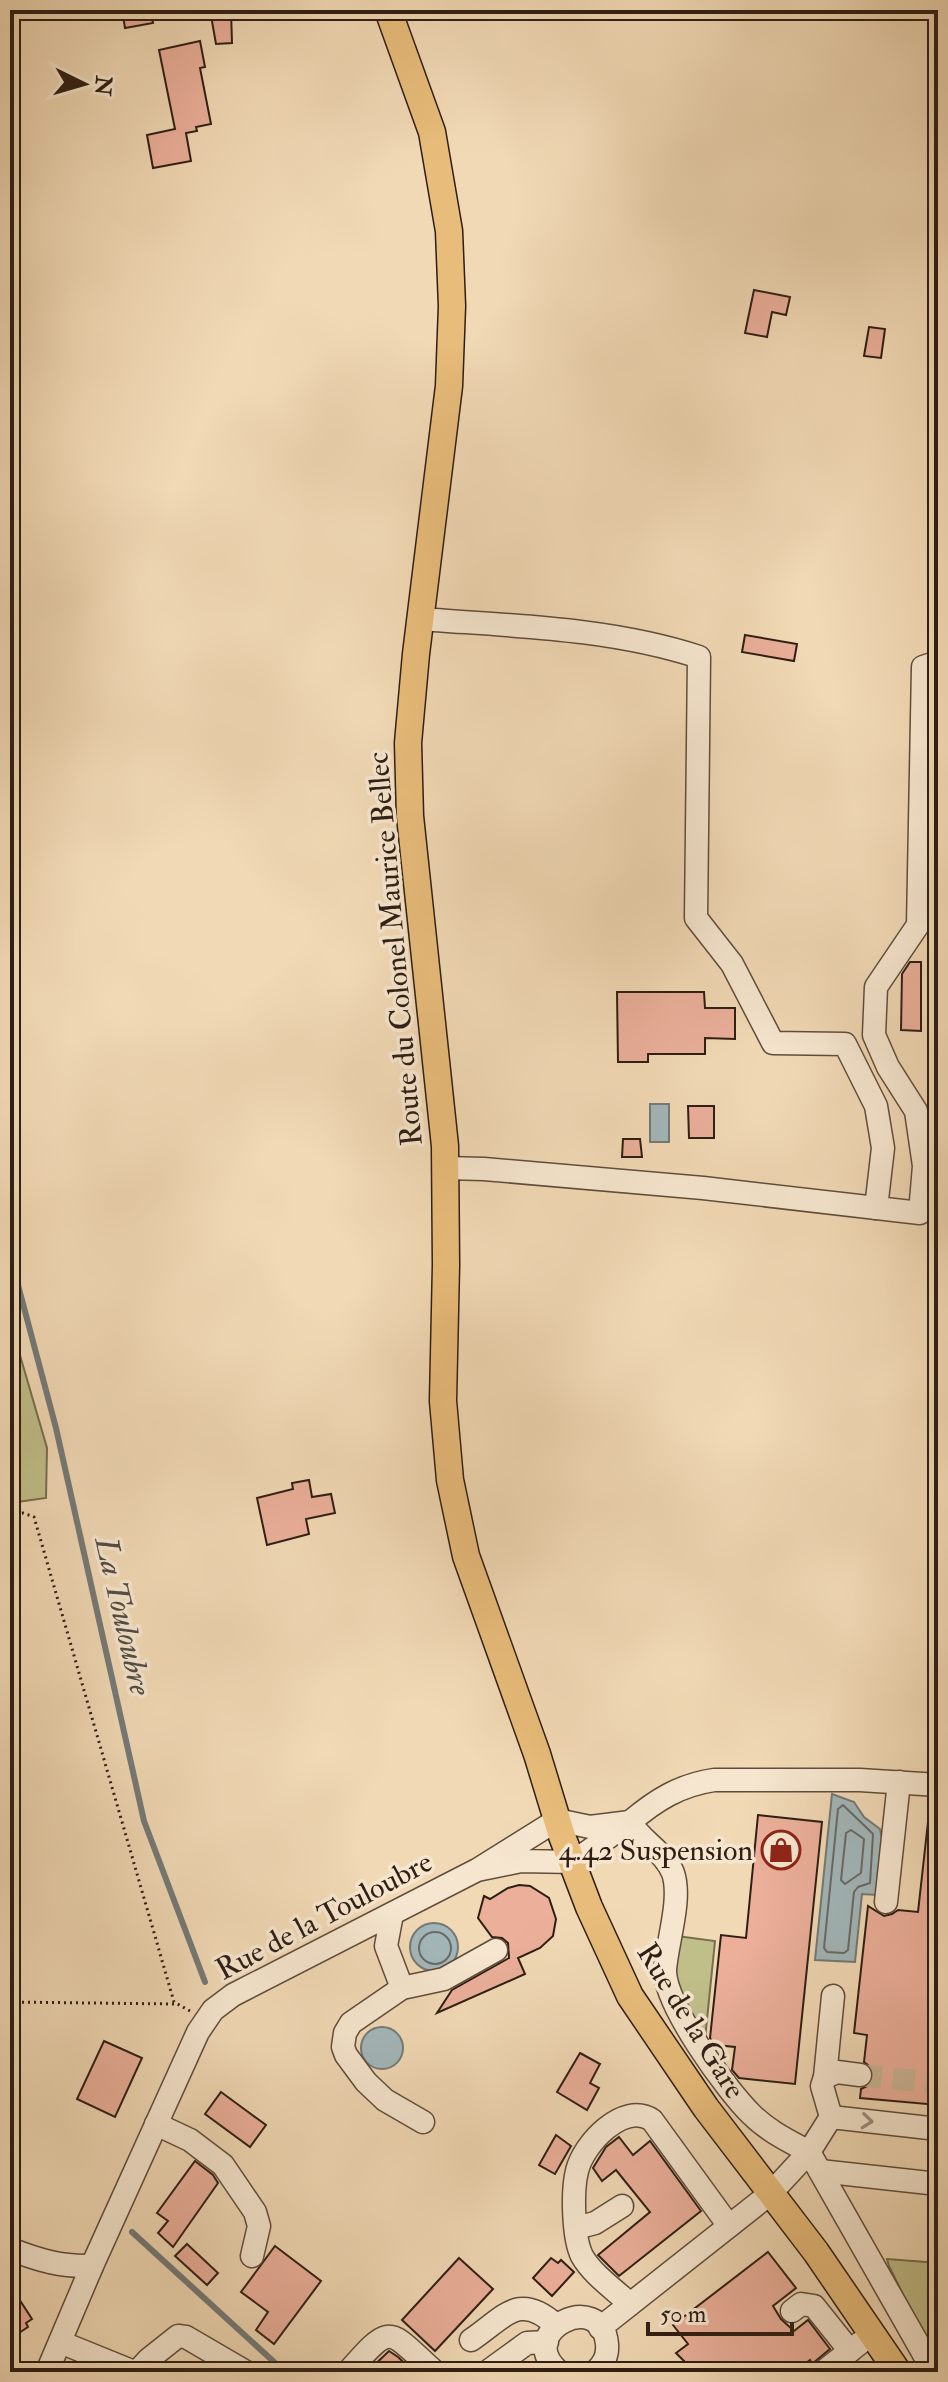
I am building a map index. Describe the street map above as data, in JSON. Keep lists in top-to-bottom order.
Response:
{
  "streets": {
    "main road": ["Route du Colonel Maurice Bellec", "Rue de la Gare"],
    "street": ["Rue de la Touloubre"]
  },
  "crossings": [
    ["Route du Colonel Maurice Bellec", "Rue de la Gare"],
    ["Rue de la Touloubre", "Rue de la Gare"]
  ],
  "water": ["La Touloubre"],
  "places": {
    "shop": ["4.42 Suspension"]
  },
  "scale_bar": "50 m",
  "north": "right"
}
